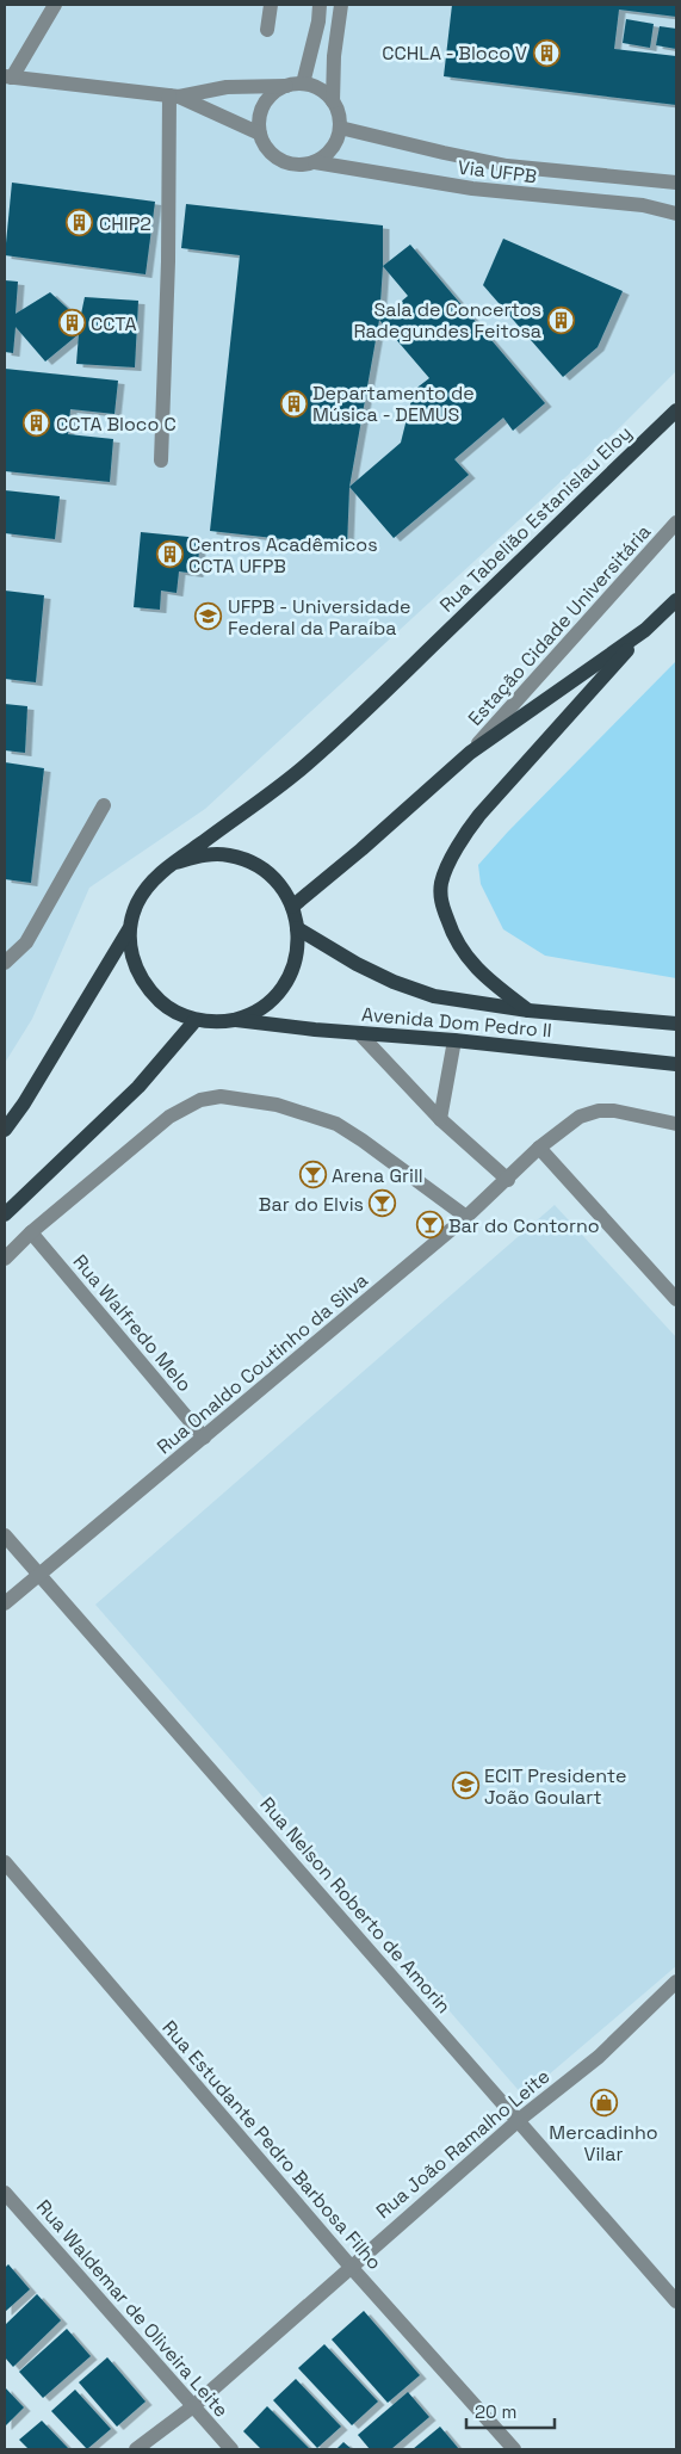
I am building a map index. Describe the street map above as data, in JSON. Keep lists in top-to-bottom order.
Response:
{
  "streets": {
    "main road": ["Rua Tabelião Estanislau Eloy", "Avenida Dom Pedro II"],
    "street": [
      "Via UFPB",
      "Estação Cidade Universitária",
      "Rua Walfredo Melo",
      "Rua Onaldo Coutinho da Silva",
      "Rua Nelson Roberto de Amorin",
      "Rua João Ramalho Leite",
      "Rua Estudante Pedro Barbosa Filho",
      "Rua Waldemar de Oliveira Leite"
    ]
  },
  "crossings": [
    ["Rua Tabelião Estanislau Eloy", "Avenida Dom Pedro II"],
    ["Rua Walfredo Melo", "Rua Onaldo Coutinho da Silva"],
    ["Rua Onaldo Coutinho da Silva", "Rua Nelson Roberto de Amorin"],
    ["Rua Nelson Roberto de Amorin", "Rua João Ramalho Leite"],
    ["Rua João Ramalho Leite", "Rua Estudante Pedro Barbosa Filho"],
    ["Rua João Ramalho Leite", "Rua Waldemar de Oliveira Leite"]
  ],
  "places": {
    "building": [
      "CCHLA - Bloco V",
      "CHIP2",
      "Sala de Concertos Radegundes Feitosa",
      "CCTA",
      "Departamento de Música - DEMUS",
      "CCTA Bloco C",
      "Centros Acadêmicos CCTA UFPB"
    ],
    "school or university": ["UFPB - Universidade Federal da Paraíba", "ECIT Presidente João Goulart"],
    "bar": ["Arena Grill", "Bar do Elvis", "Bar do Contorno"],
    "shop": ["Mercadinho Vilar"]
  },
  "scale_bar": "20 m"
}
